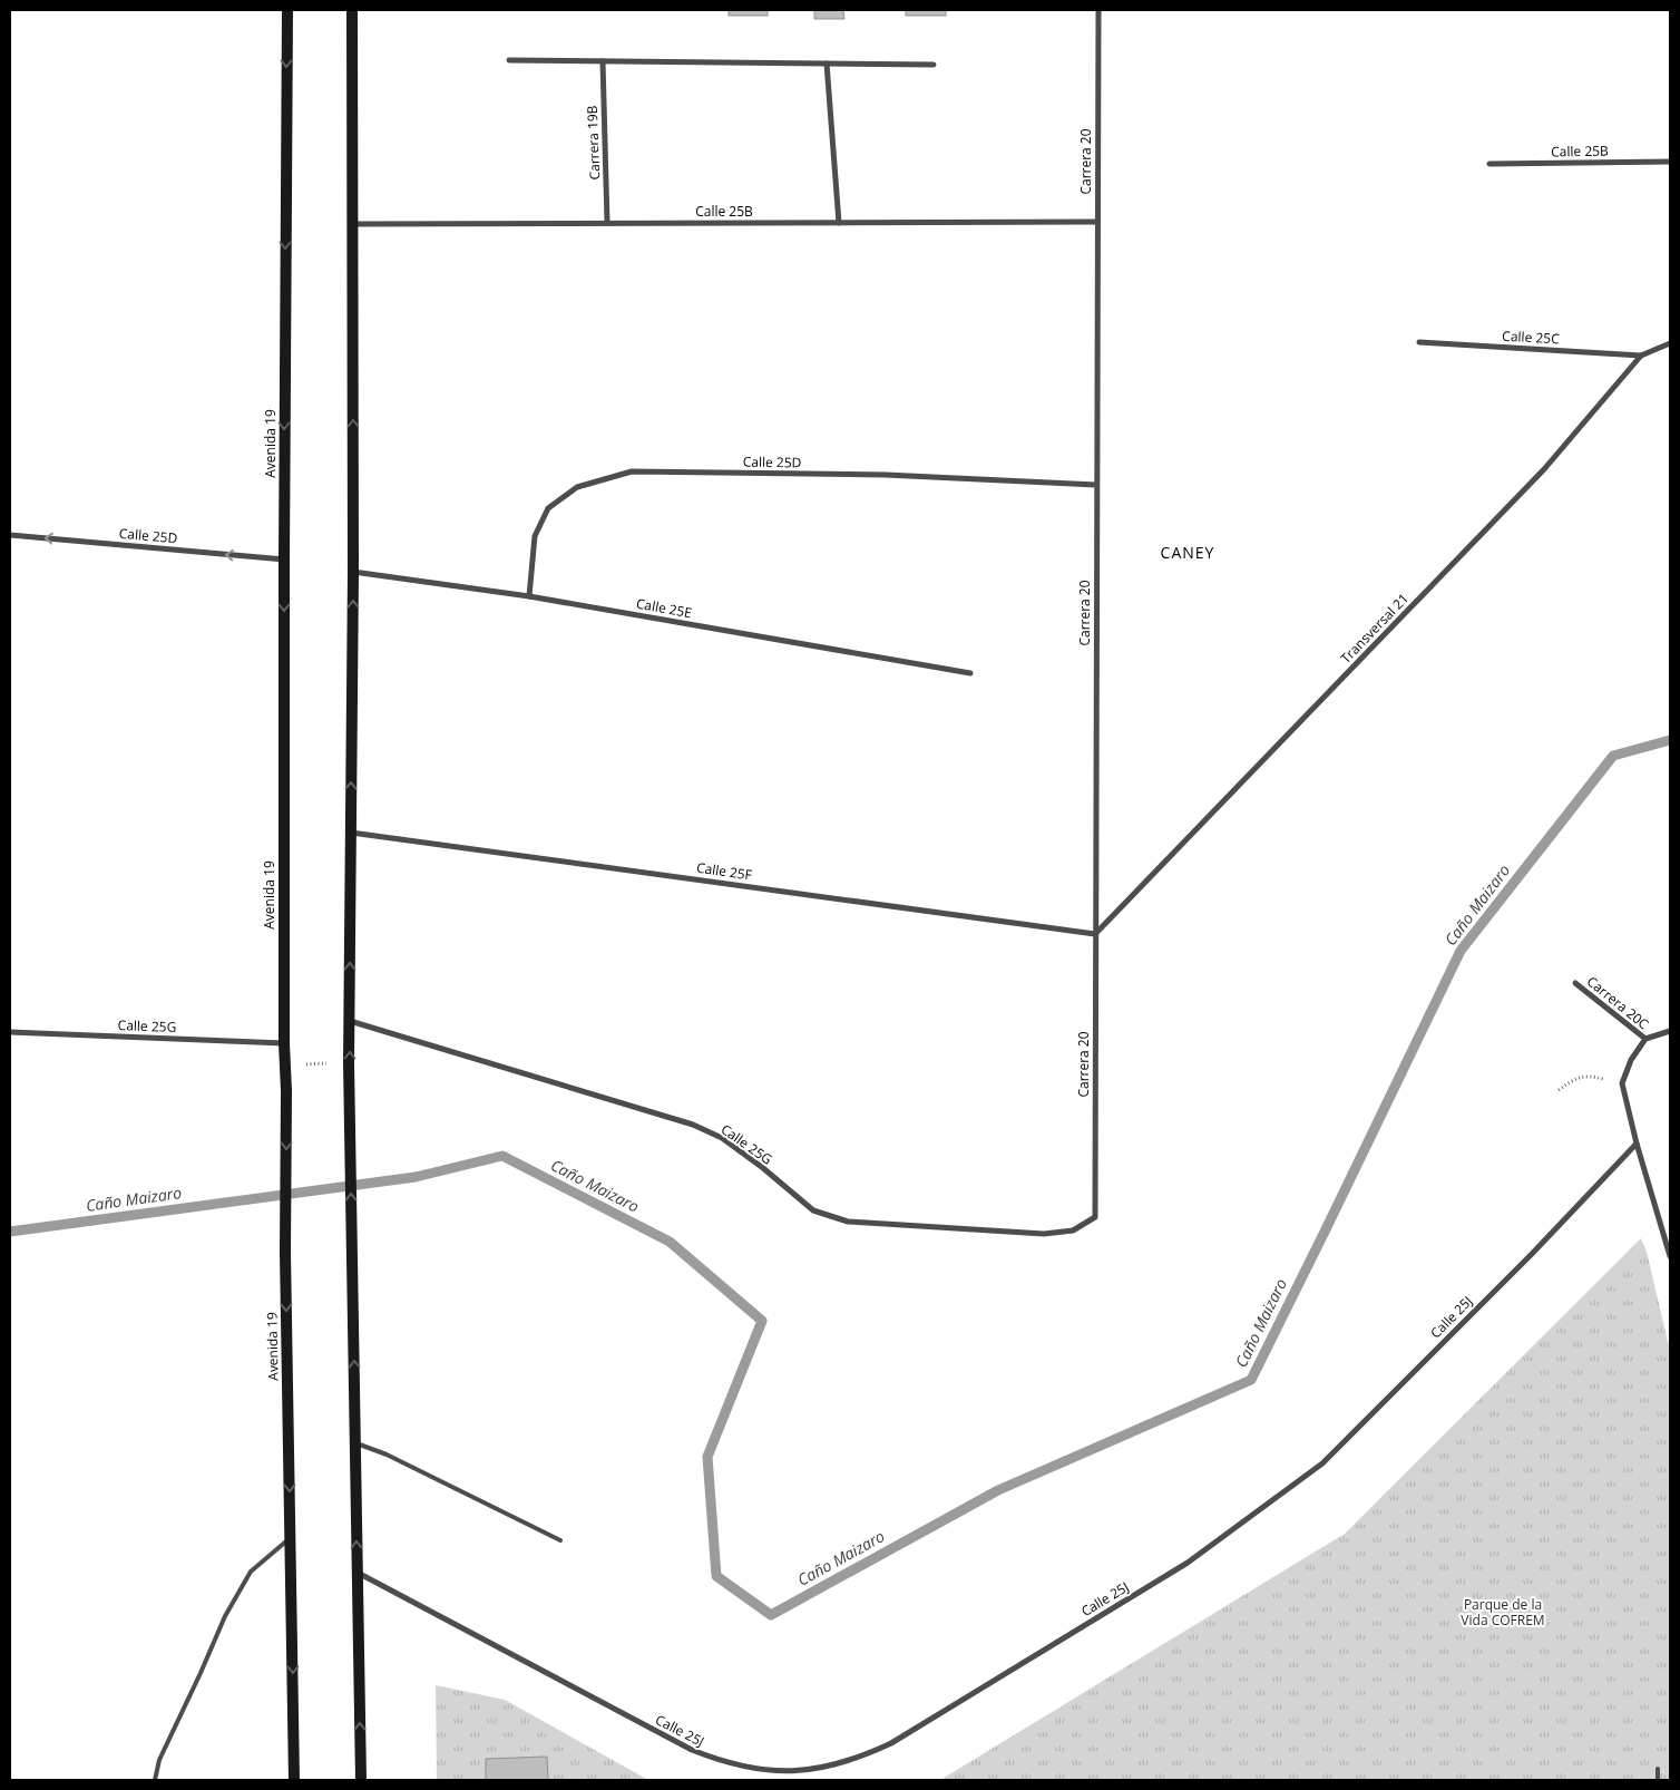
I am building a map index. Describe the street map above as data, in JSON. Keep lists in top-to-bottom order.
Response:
{
  "streets": {
    "main road": ["Avenida 19"],
    "street": [
      "Carrera 19B",
      "Calle 25B",
      "Carrera 20",
      "Calle 25C",
      "Calle 25D",
      "Calle 25E",
      "Transversal 21",
      "Calle 25F",
      "Carrera 20C",
      "Calle 25G",
      "Calle 25J"
    ]
  },
  "crossings": [
    ["Carrera 19B", "Calle 25B"],
    ["Calle 25B", "Carrera 20"],
    ["Carrera 20", "Calle 25D"],
    ["Carrera 20", "Transversal 21"],
    ["Carrera 20", "Calle 25F"],
    ["Carrera 20", "Calle 25G"],
    ["Calle 25C", "Transversal 21"],
    ["Avenida 19", "Calle 25D"],
    ["Avenida 19", "Calle 25G"],
    ["Calle 25D", "Calle 25E"],
    ["Transversal 21", "Calle 25F"]
  ],
  "districts": ["CANEY"],
  "water": ["Caño Maizaro"],
  "parks": ["Parque de la Vida COFREM"]
}
